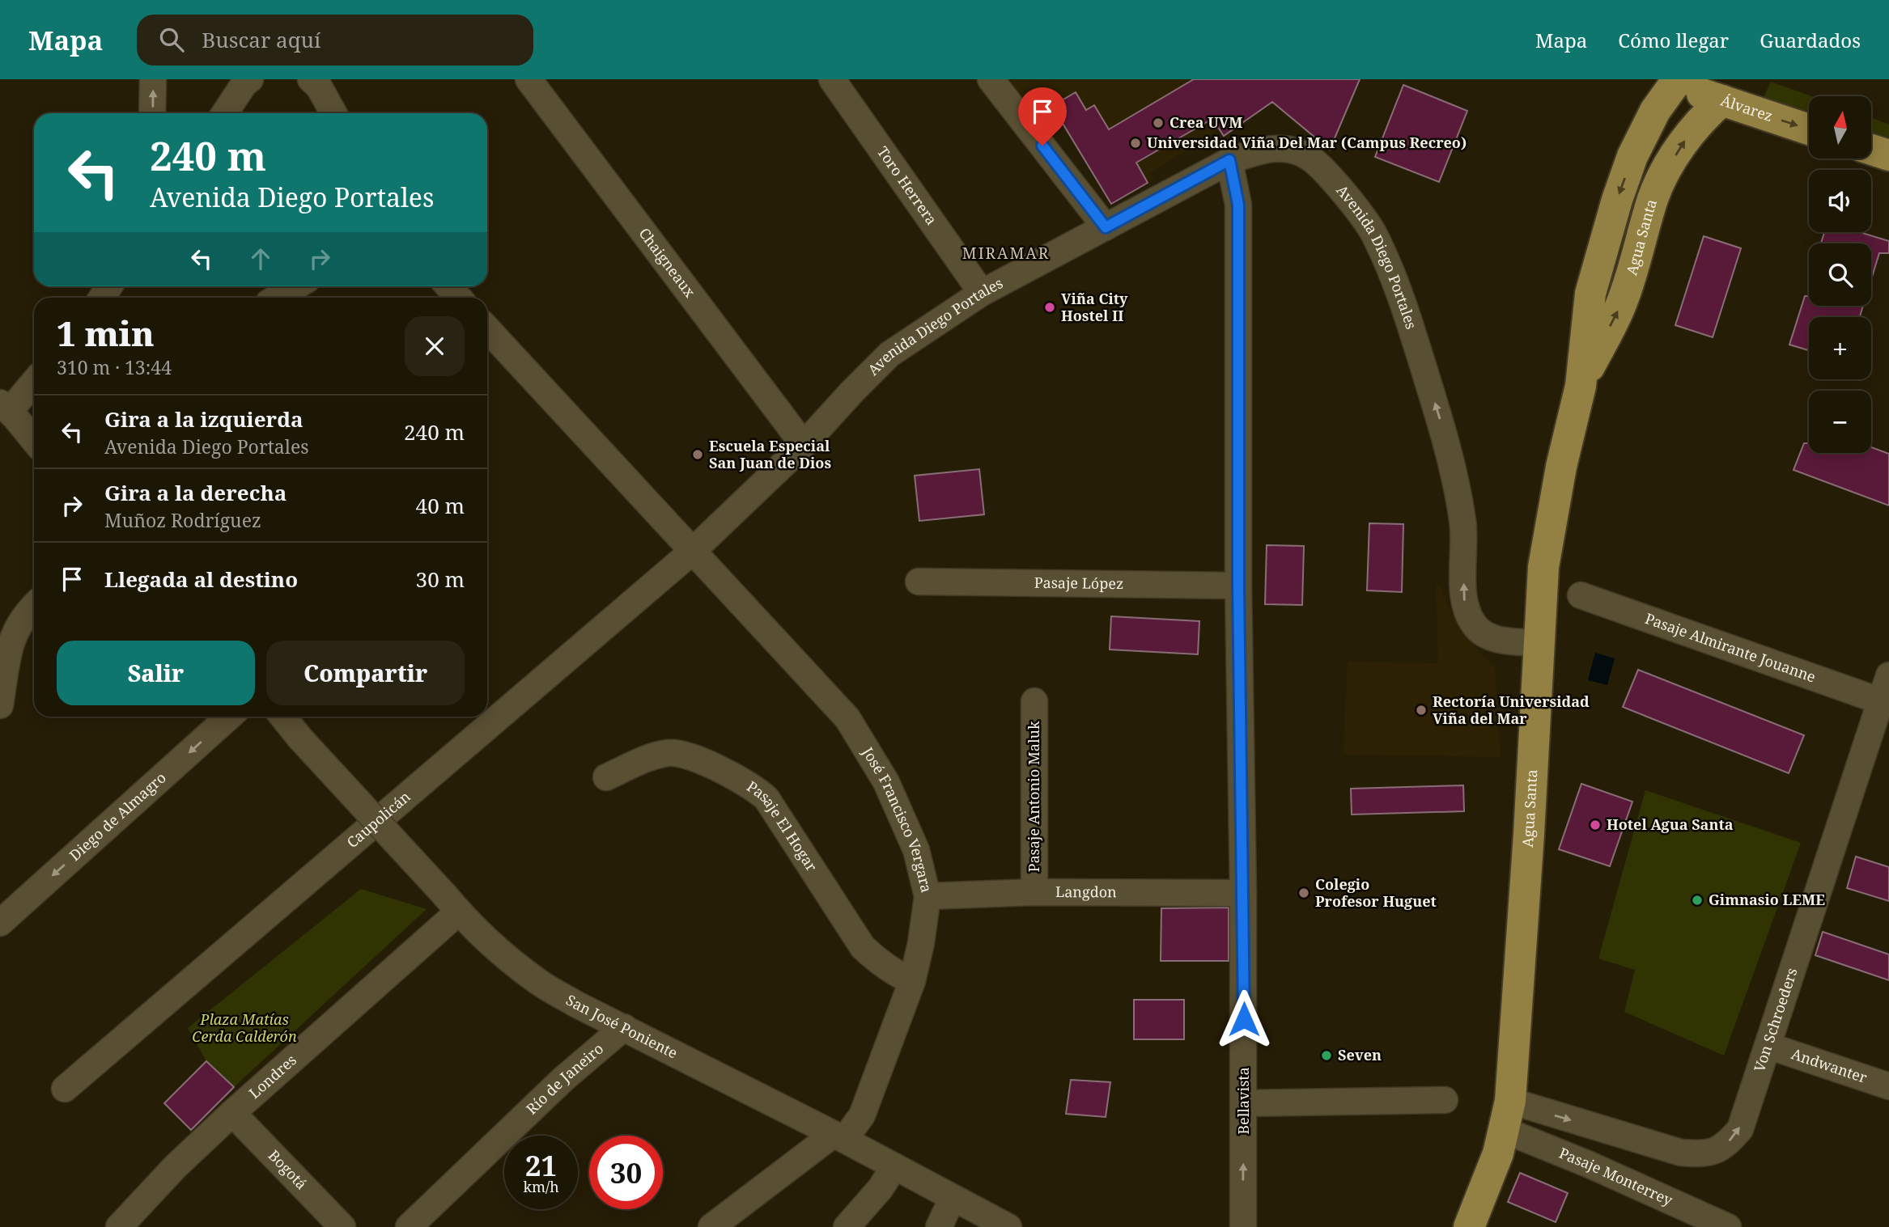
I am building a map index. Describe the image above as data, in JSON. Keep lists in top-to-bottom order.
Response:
{
  "streets": {
    "main road": ["Álvarez", "Agua Santa"],
    "street": [
      "Toro Herrera",
      "Avenida Diego Portales",
      "Chaigneaux",
      "Pasaje López",
      "Pasaje Almirante Jouanne",
      "Pasaje Antonio Maluk",
      "Diego de Almagro",
      "Caupolicán",
      "José Francisco Vergara",
      "Pasaje El Hogar",
      "Langdon",
      "Von Schroeders",
      "San José Poniente",
      "Andwanter",
      "Londres",
      "Río de Janeiro",
      "Bellavista",
      "Bogotá",
      "Pasaje Monterrey"
    ]
  },
  "crossings": [
    ["Álvarez", "Agua Santa"],
    ["Toro Herrera", "Avenida Diego Portales"],
    ["Agua Santa", "Avenida Diego Portales"],
    ["Agua Santa", "Von Schroeders"],
    ["Agua Santa", "Pasaje Monterrey"],
    ["Avenida Diego Portales", "Chaigneaux"],
    ["Avenida Diego Portales", "Caupolicán"],
    ["Avenida Diego Portales", "José Francisco Vergara"],
    ["Avenida Diego Portales", "Bellavista"],
    ["Pasaje López", "Bellavista"],
    ["Pasaje Almirante Jouanne", "Von Schroeders"],
    ["Pasaje Antonio Maluk", "Langdon"],
    ["Caupolicán", "José Francisco Vergara"],
    ["José Francisco Vergara", "Pasaje El Hogar"],
    ["José Francisco Vergara", "Langdon"],
    ["José Francisco Vergara", "San José Poniente"],
    ["Langdon", "Bellavista"],
    ["Von Schroeders", "Andwanter"],
    ["Von Schroeders", "Pasaje Monterrey"],
    ["San José Poniente", "Londres"],
    ["San José Poniente", "Río de Janeiro"],
    ["Londres", "Bogotá"]
  ],
  "one_way": [
    "Álvarez",
    "Avenida Diego Portales",
    "Diego de Almagro",
    "Von Schroeders"
  ],
  "districts": ["MIRAMAR"],
  "parks": ["Plaza Matías Cerda Calderón"],
  "places": [
    "Crea UVM",
    "Universidad Viña Del Mar (Campus Recreo)",
    "Viña City Hostel II",
    "Escuela Especial San Juan de Dios",
    "Rectoría Universidad Viña del Mar",
    "Hotel Agua Santa",
    "Colegio Profesor Huguet",
    "Gimnasio LEME",
    "Seven"
  ],
  "north": "top",
  "page": {
    "header": "Mapa",
    "search": "Buscar aquí",
    "nav": ["Mapa", "Cómo llegar", "Guardados"],
    "map_buttons": ["+", "−"],
    "turn": ["240 m", "Avenida Diego Portales"],
    "heading": ["1 min", "310 m · 13:44"],
    "list": [
      {
        "name": "Gira a la izquierda",
        "note": "Avenida Diego Portales",
        "value": "240 m"
      },
      {
        "name": "Gira a la derecha",
        "note": "Muñoz Rodríguez",
        "value": "40 m"
      },
      {
        "name": "Llegada al destino",
        "value": "30 m"
      }
    ],
    "buttons": ["Salir", "Compartir"],
    "speed": "21 km/h",
    "limit": "30"
  }
}
